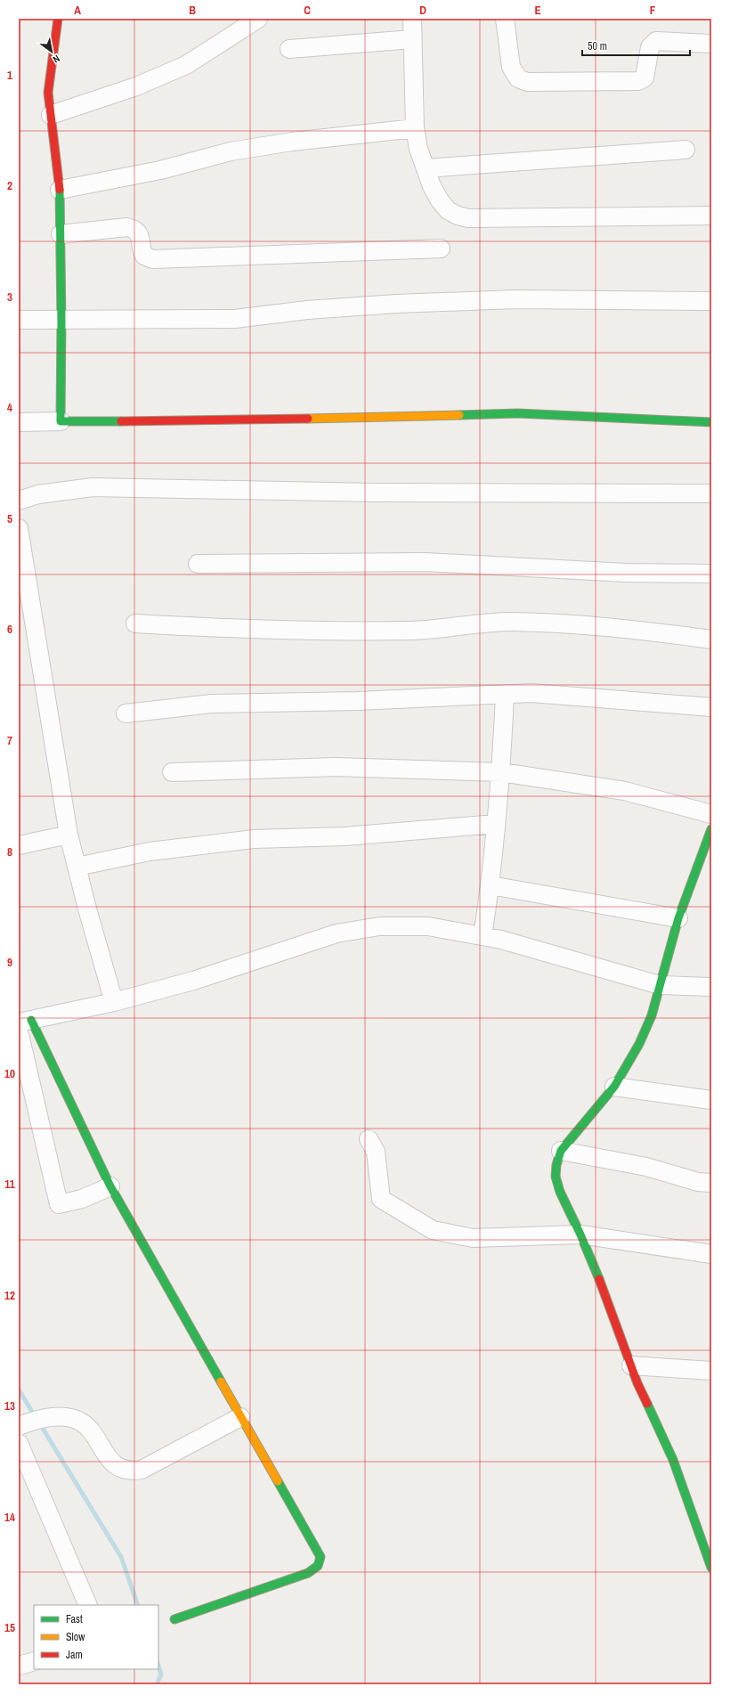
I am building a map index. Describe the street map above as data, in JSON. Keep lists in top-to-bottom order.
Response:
{
  "legend": ["Fast", "Slow", "Jam"],
  "scale_bar": "50 m",
  "north": "bottom right",
  "grid": {
    "columns": [
      "A",
      "B",
      "C",
      "D",
      "E",
      "F"
    ],
    "rows": [
      "1",
      "2",
      "3",
      "4",
      "5",
      "6",
      "7",
      "8",
      "9",
      "10",
      "11",
      "12",
      "13",
      "14",
      "15"
    ]
  }
}
